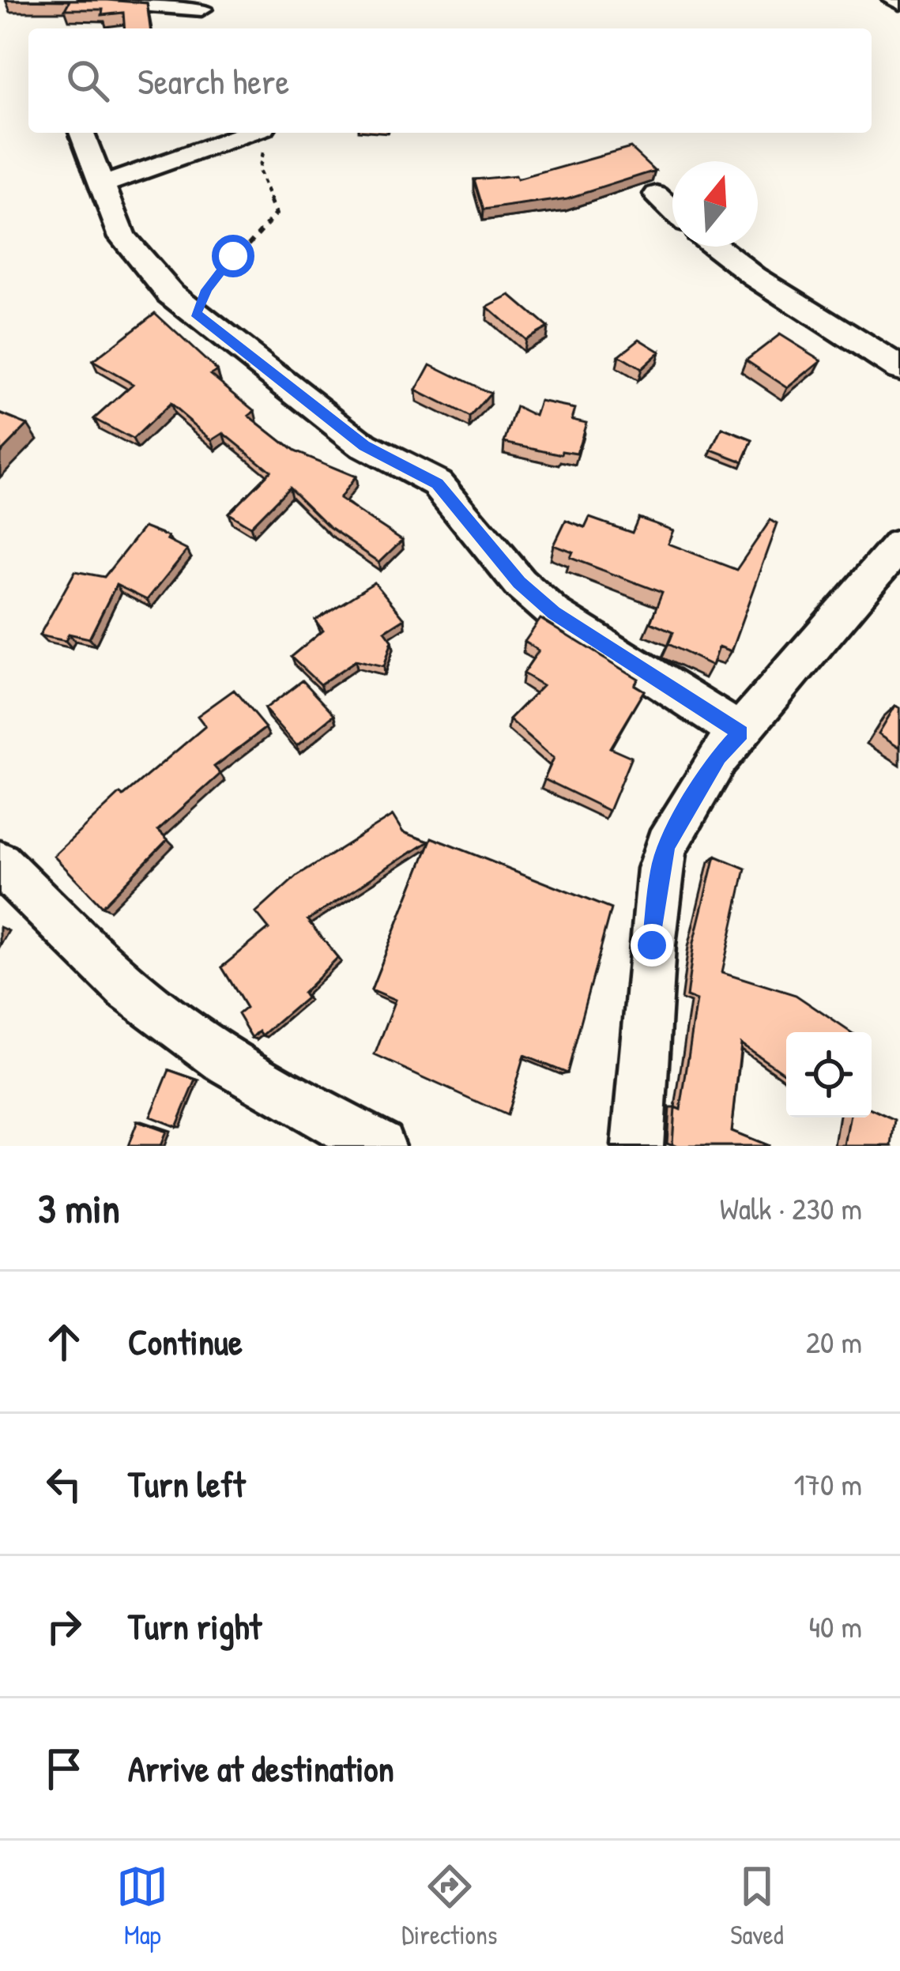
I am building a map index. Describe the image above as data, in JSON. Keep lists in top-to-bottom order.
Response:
{
  "north": "top",
  "page": {
    "search": "Search here",
    "heading": ["3 min", "Walk · 230 m"],
    "list": [
      ["Continue", "20 m"],
      ["Turn left", "170 m"],
      ["Turn right", "40 m"],
      "Arrive at destination"
    ],
    "nav": ["Map", "Directions", "Saved"]
  }
}
